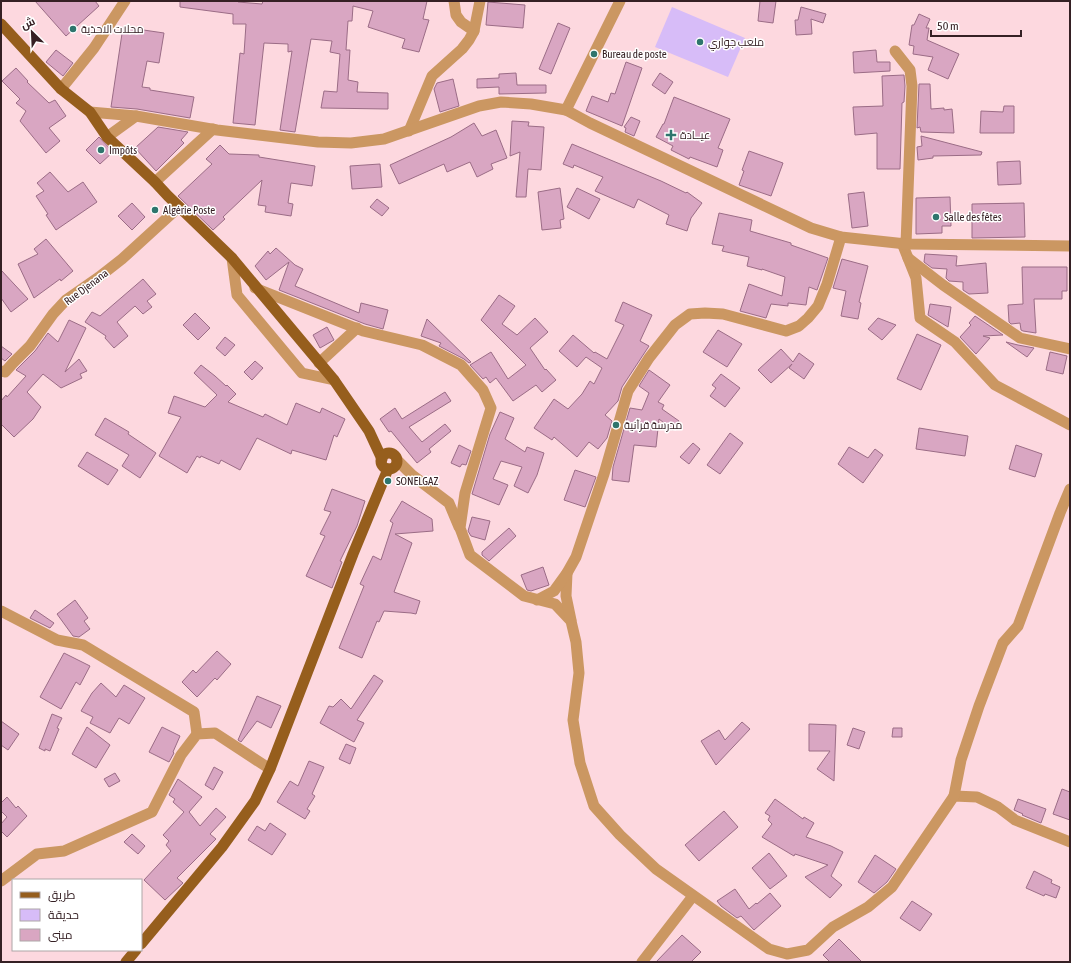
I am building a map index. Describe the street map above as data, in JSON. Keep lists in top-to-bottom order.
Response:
{
  "streets": {
    "street": ["Rue Djenana"]
  },
  "places": {
    "other": [
      "محلات الاحذية",
      "ملعب جواري",
      "Bureau de poste",
      "Impôts",
      "Algérie Poste",
      "Salle des fêtes",
      "مدرسة قرآنية",
      "SONELGAZ"
    ],
    "health": ["عيــادة"]
  },
  "legend": ["طريق", "حديقة", "مبنى"],
  "scale_bar": "50 m",
  "north": "top left"
}
